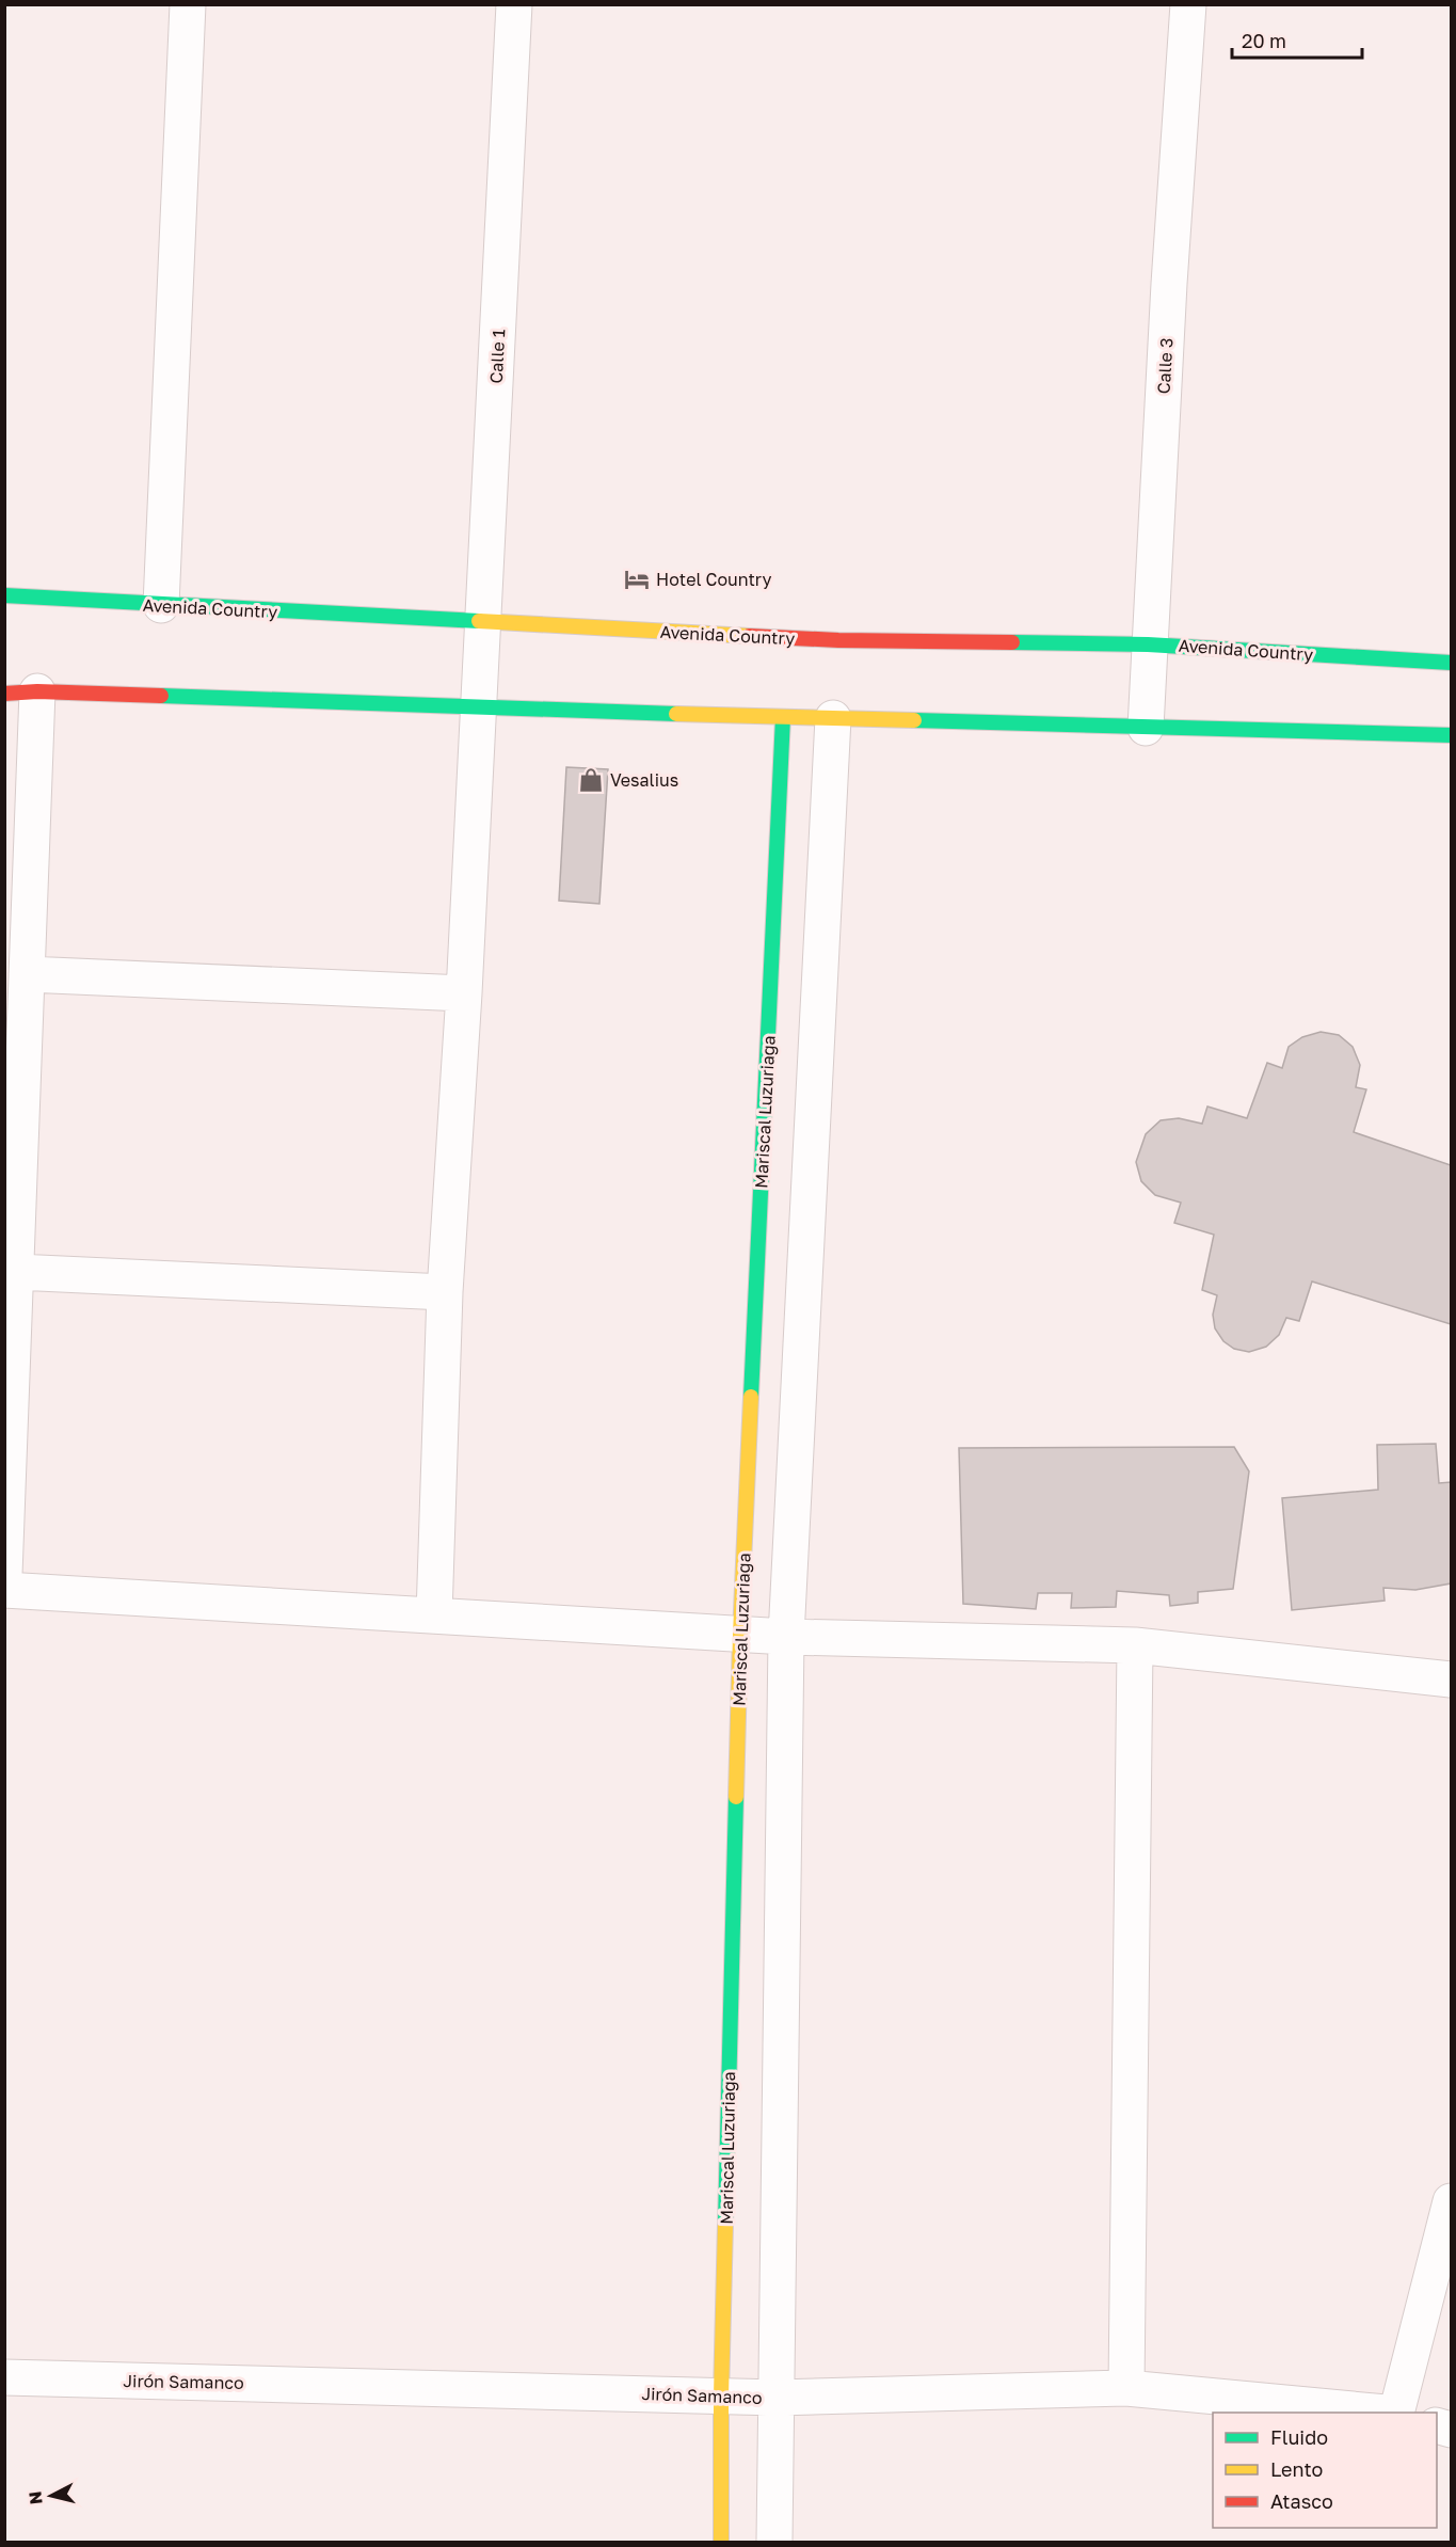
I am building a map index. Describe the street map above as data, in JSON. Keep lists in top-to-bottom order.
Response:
{
  "streets": {
    "main road": ["Avenida Country", "Mariscal Luzuriaga"],
    "street": ["Calle 1", "Calle 3", "Jirón Samanco"]
  },
  "crossings": [
    ["Calle 1", "Avenida Country"],
    ["Calle 3", "Avenida Country"],
    ["Mariscal Luzuriaga", "Jirón Samanco"]
  ],
  "places": {
    "hotel": ["Hotel Country"],
    "shop": ["Vesalius"]
  },
  "legend": ["Fluido", "Lento", "Atasco"],
  "scale_bar": "20 m",
  "north": "left"
}
